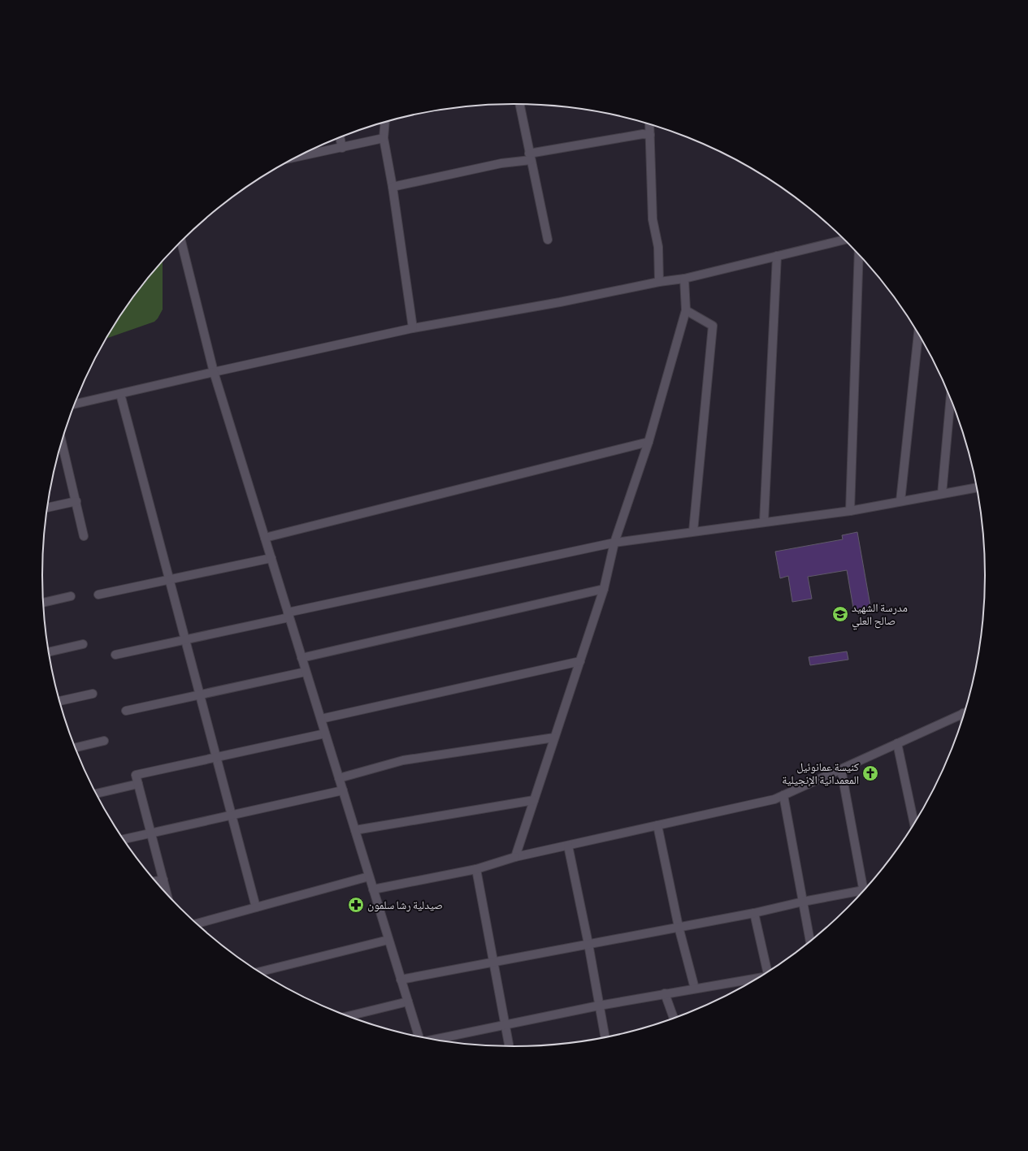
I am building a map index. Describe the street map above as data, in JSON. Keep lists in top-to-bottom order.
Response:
{
  "places": {
    "school or university": ["مدرسة الشهيد صالح العلي"],
    "church": ["كنيسة عمانوئيل المعمدانية الإنجيلية"],
    "pharmacy": ["صيدلية رشا سلمون"]
  }
}
